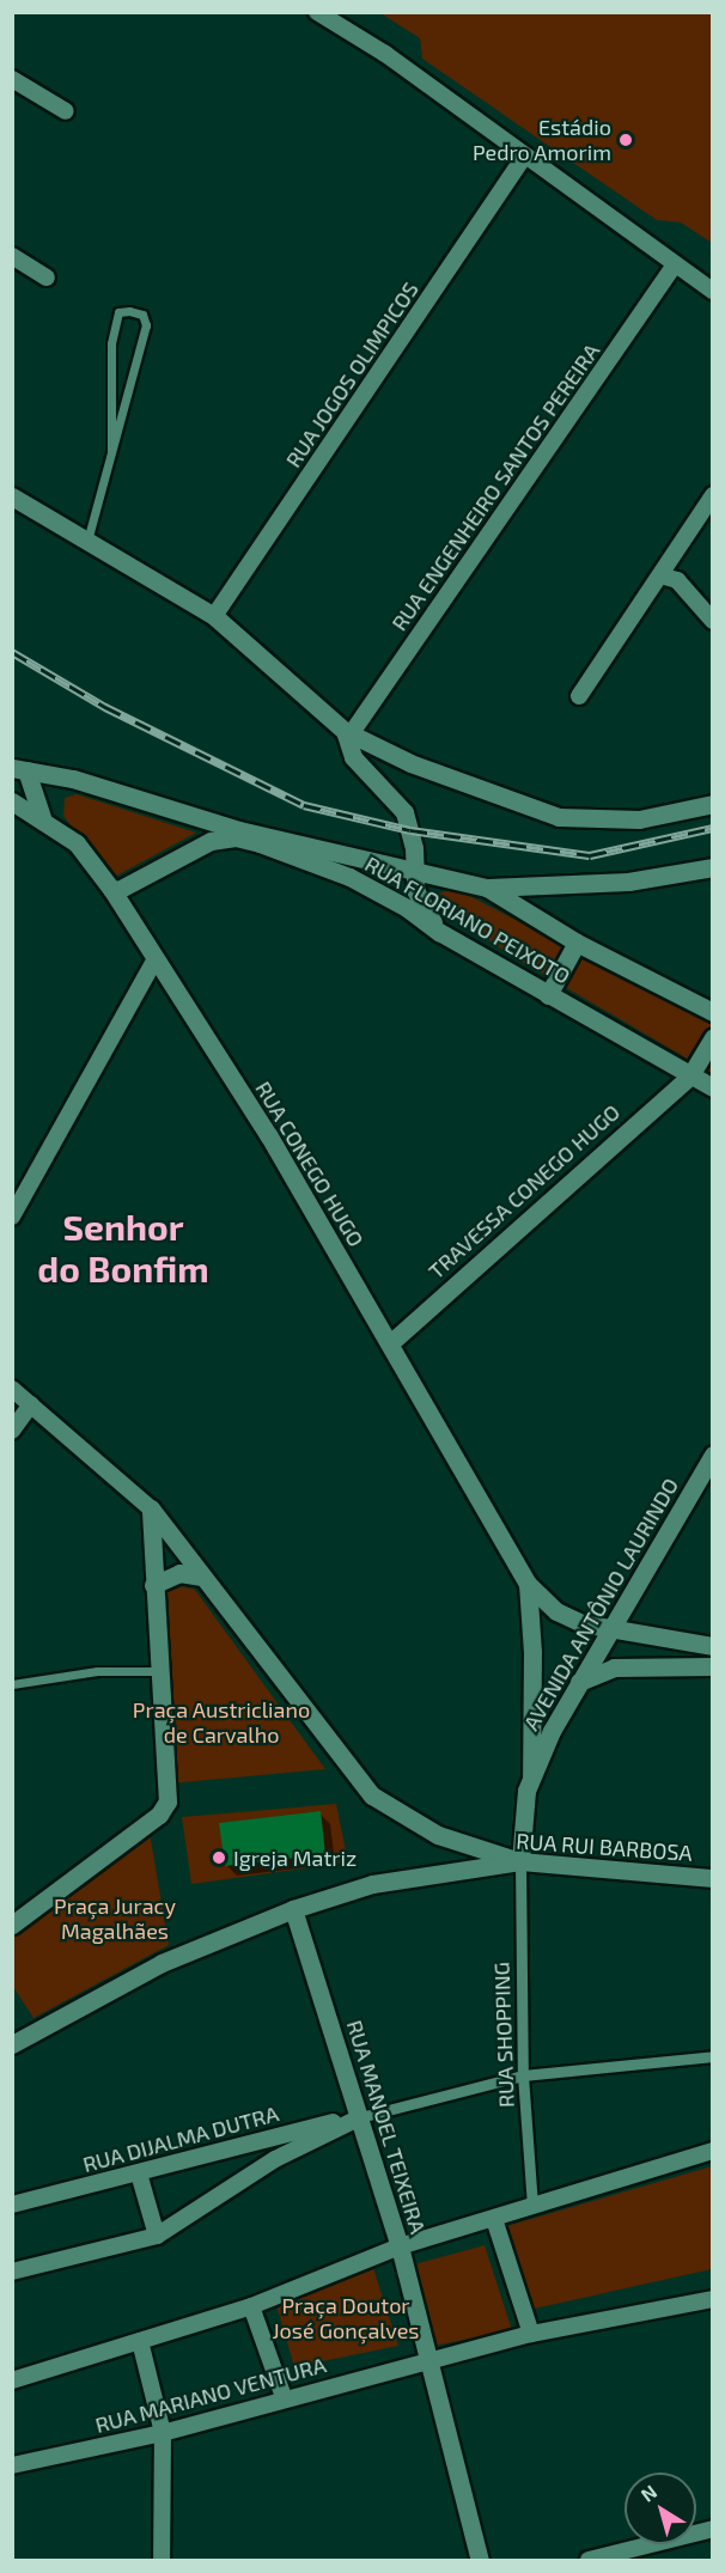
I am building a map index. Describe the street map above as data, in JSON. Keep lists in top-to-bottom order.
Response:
{
  "streets": {
    "street": [
      "RUA JOGOS OLIMPICOS",
      "RUA ENGENHEIRO SANTOS PEREIRA",
      "RUA FLORIANO PEIXOTO",
      "RUA CONEGO HUGO",
      "TRAVESSA CONEGO HUGO",
      "AVENIDA ANTÔNIO LAURINDO",
      "RUA RUI BARBOSA",
      "RUA SHOPPING",
      "RUA MANOEL TEIXEIRA",
      "RUA DIJALMA DUTRA",
      "RUA MARIANO VENTURA"
    ]
  },
  "crossings": [
    ["RUA FLORIANO PEIXOTO", "RUA CONEGO HUGO"],
    ["RUA FLORIANO PEIXOTO", "TRAVESSA CONEGO HUGO"],
    ["RUA CONEGO HUGO", "TRAVESSA CONEGO HUGO"],
    ["AVENIDA ANTÔNIO LAURINDO", "RUA RUI BARBOSA"],
    ["AVENIDA ANTÔNIO LAURINDO", "RUA SHOPPING"],
    ["RUA RUI BARBOSA", "RUA SHOPPING"],
    ["RUA RUI BARBOSA", "RUA MANOEL TEIXEIRA"],
    ["RUA MANOEL TEIXEIRA", "RUA DIJALMA DUTRA"],
    ["RUA MANOEL TEIXEIRA", "RUA MARIANO VENTURA"]
  ],
  "districts": ["Senhor do Bonfim"],
  "parks": ["Praça Austricliano de Carvalho", "Praça Juracy Magalhães", "Praça Doutor José Gonçalves"],
  "places": ["Estádio Pedro Amorim", "Igreja Matriz"],
  "north": "top left"
}
